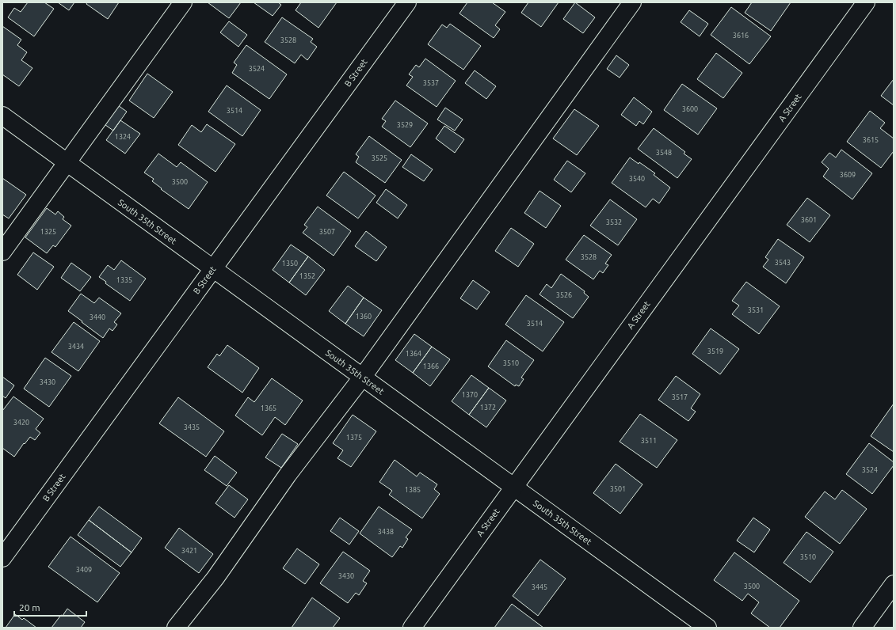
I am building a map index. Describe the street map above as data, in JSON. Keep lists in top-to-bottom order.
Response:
{
  "streets": {
    "street": ["B Street", "A Street", "South 35th Street"]
  },
  "crossings": [
    ["B Street", "South 35th Street"],
    ["A Street", "South 35th Street"]
  ],
  "house_numbers": [
    "3616",
    "3528",
    "3524",
    "3537",
    "3600",
    "3514",
    "3529",
    "1324",
    "3615",
    "3548",
    "3525",
    "3609",
    "3540",
    "3500",
    "3601",
    "3532",
    "1325",
    "3507",
    "3528",
    "3543",
    "1350",
    "1352",
    "1335",
    "3526",
    "3531",
    "1360",
    "3440",
    "3514",
    "3434",
    "3519",
    "1364",
    "3510",
    "1366",
    "3430",
    "1370",
    "3517",
    "1372",
    "1365",
    "3420",
    "3435",
    "1375",
    "3511",
    "3524",
    "3501",
    "1385",
    "3438",
    "3421",
    "3510",
    "3409",
    "3430",
    "3500",
    "3445"
  ],
  "scale_bar": "20 m"
}
